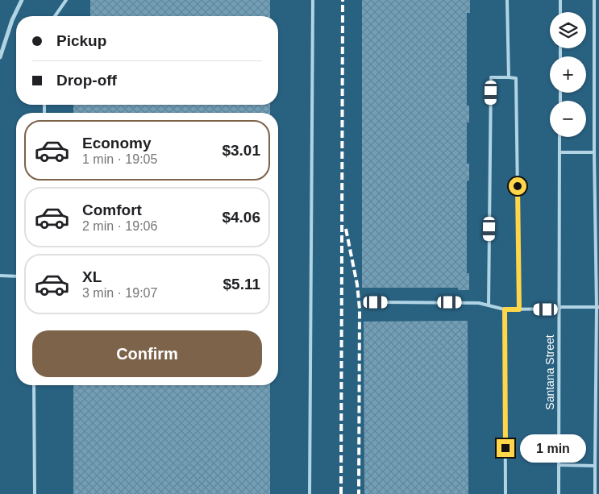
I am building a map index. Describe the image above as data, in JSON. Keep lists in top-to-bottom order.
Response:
{
  "streets": {
    "lane": ["Santana Street"]
  },
  "page": {
    "map_buttons": ["+", "−"],
    "banner": ["Pickup", "Drop-off"],
    "list": [
      {
        "name": "Economy",
        "note": "1 min · 19:05",
        "value": "$3.01"
      },
      {
        "name": "Comfort",
        "note": "2 min · 19:06",
        "value": "$4.06"
      },
      {
        "name": "XL",
        "note": "3 min · 19:07",
        "value": "$5.11"
      }
    ],
    "buttons": "Confirm",
    "bubble": "1 min"
  }
}
